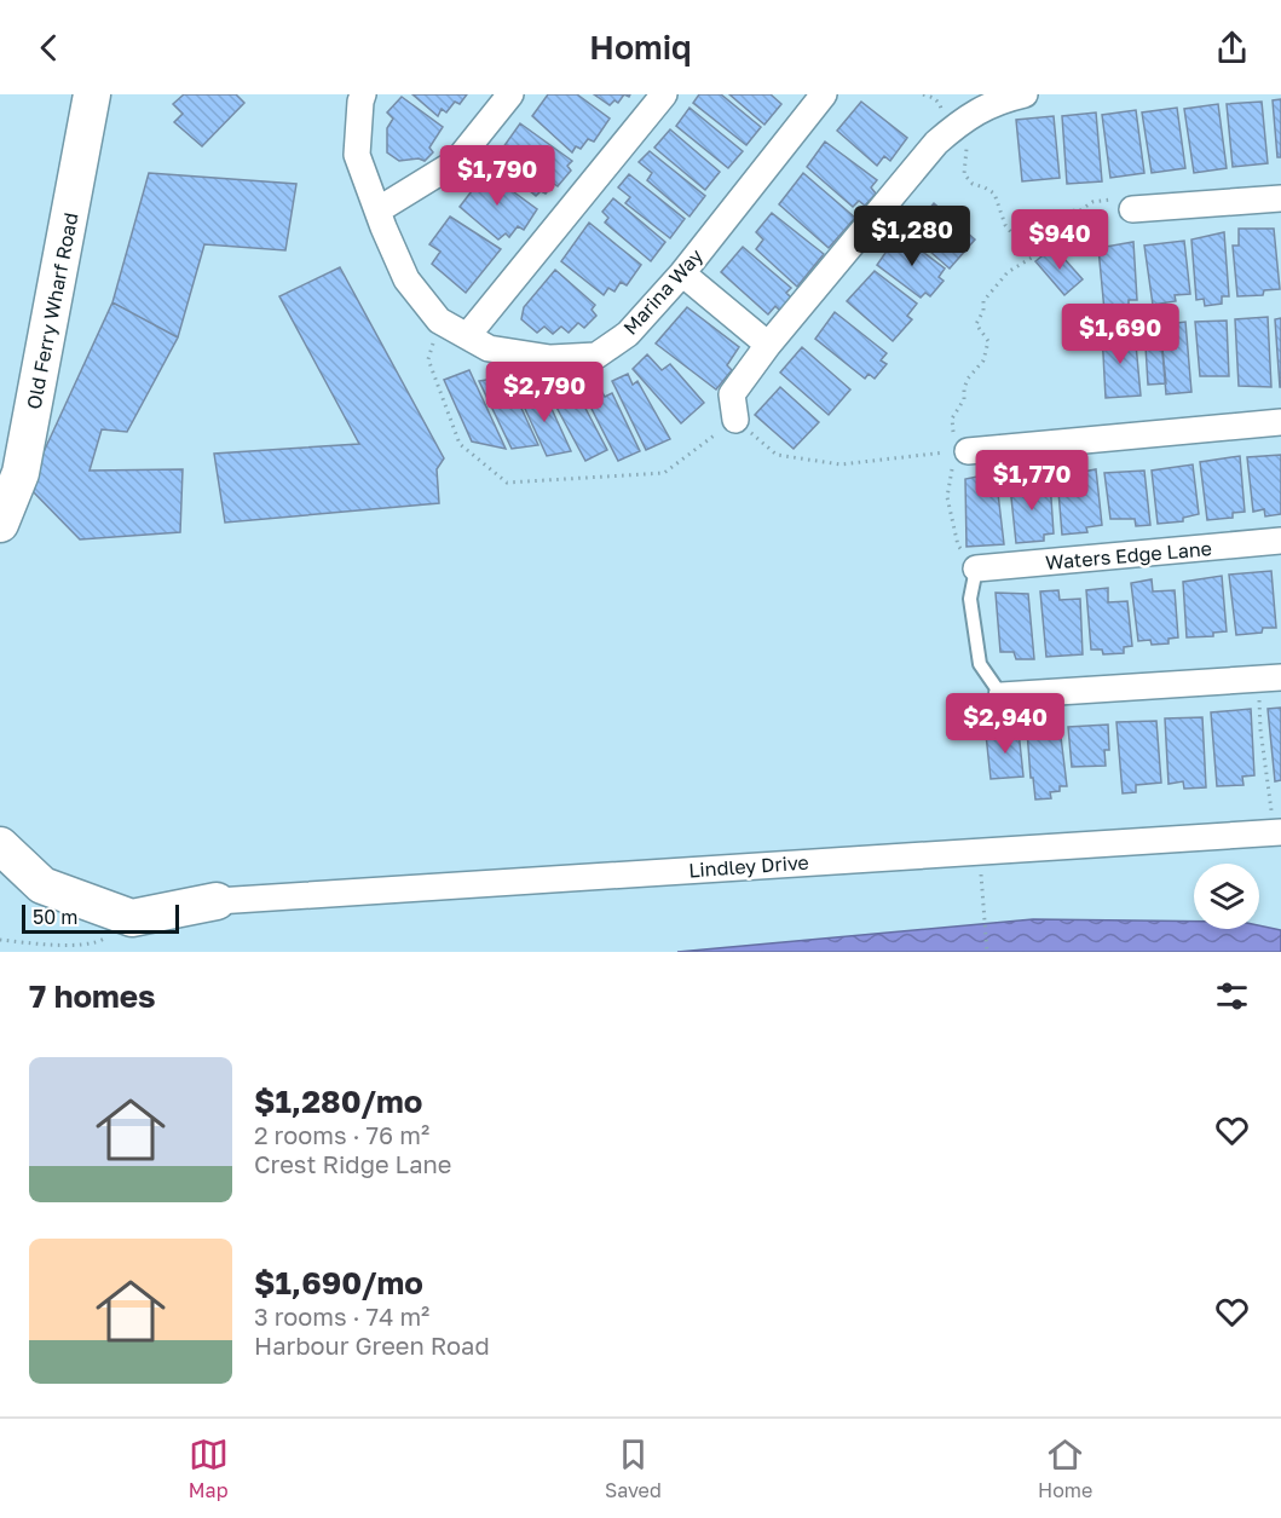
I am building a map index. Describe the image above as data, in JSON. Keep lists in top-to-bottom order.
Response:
{
  "streets": {
    "street": [
      "Marina Way",
      "Old Ferry Wharf Road",
      "Waters Edge Lane",
      "Lindley Drive"
    ]
  },
  "scale_bar": "50 m",
  "page": {
    "header": "Homiq",
    "price": [
      "$1,790",
      "$1,280",
      "$940",
      "$1,690",
      "$2,790",
      "$1,770",
      "$2,940"
    ],
    "scale": "50 m",
    "heading": "7 homes",
    "list": [
      {
        "name": "$1,280/mo",
        "note": "2 rooms · 76 m² · Crest Ridge Lane"
      },
      {
        "name": "$1,690/mo",
        "note": "3 rooms · 74 m² · Harbour Green Road"
      }
    ],
    "tabs": ["Map", "Saved", "Home"]
  }
}
